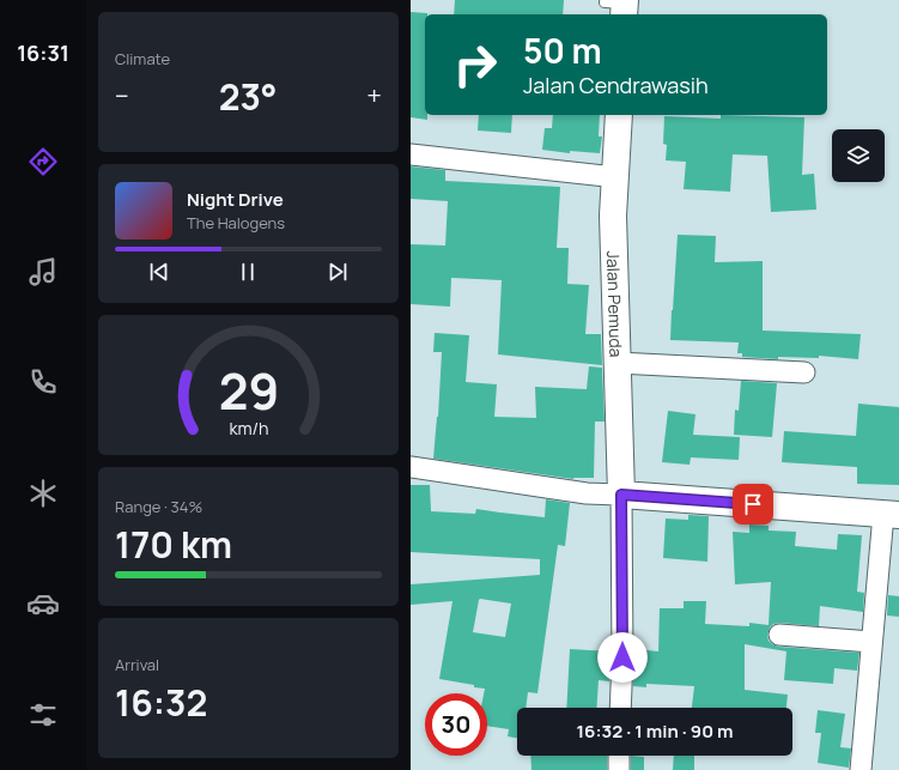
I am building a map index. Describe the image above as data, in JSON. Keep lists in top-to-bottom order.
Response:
{
  "streets": {
    "main road": ["Jalan Pemuda"]
  },
  "page": {
    "tabs": "16:31",
    "tile": [
      "Climate",
      ["Range · 34%", "170 km"],
      ["Arrival", "16:32"]
    ],
    "turn": ["50 m", "Jalan Cendrawasih"],
    "heat": ["−", "23°", "+"],
    "song": ["Night Drive", "The Halogens"],
    "limit": "30",
    "trip": "16:32 · 1 min · 90 m",
    "gauge": ["29", "km/h"]
  }
}
